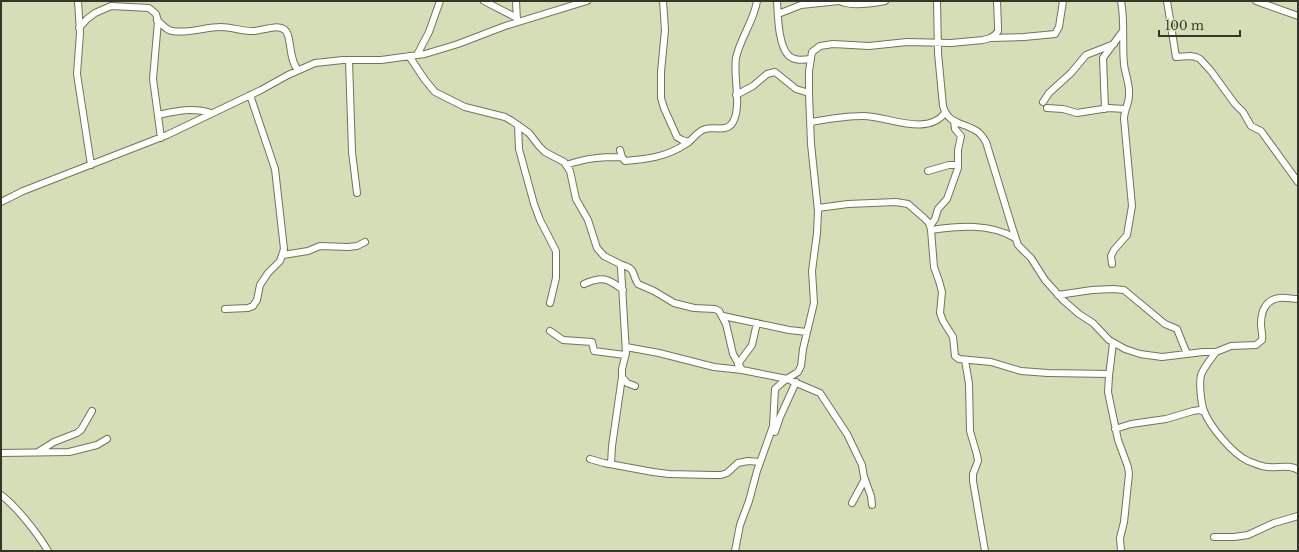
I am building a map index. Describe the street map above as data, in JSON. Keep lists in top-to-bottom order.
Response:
{
  "scale_bar": "100 m"
}
